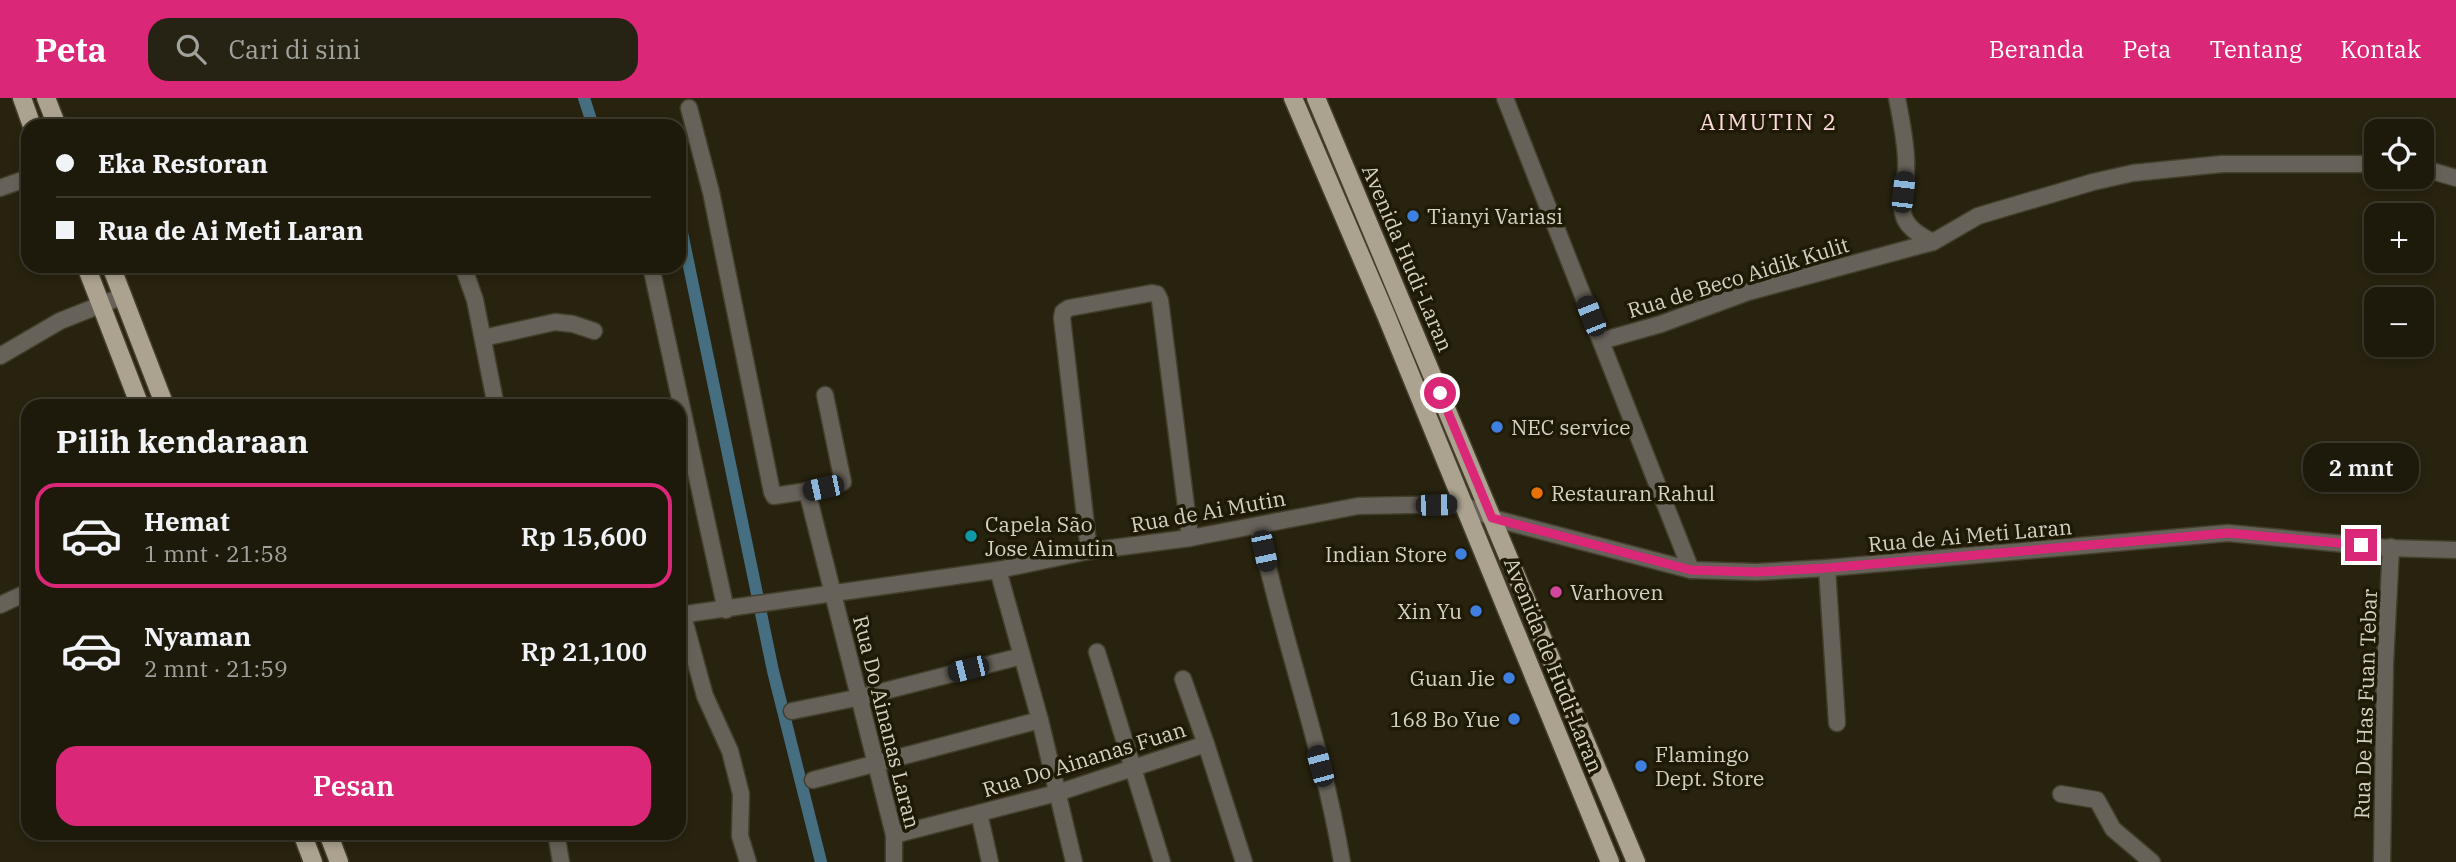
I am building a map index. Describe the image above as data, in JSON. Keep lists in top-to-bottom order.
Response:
{
  "streets": {
    "main road": ["Avenida Hudi-Laran", "Avenida de Hudi-Laran"],
    "street": [
      "Rua de Beco Aidik Kulit",
      "Rua de Ai Mutin",
      "Rua de Ai Meti Laran",
      "Rua De Has Fuan Tebar",
      "Rua Do Ainanas Laran",
      "Rua Do Ainanas Fuan"
    ]
  },
  "crossings": [
    ["Avenida Hudi-Laran", "Rua de Ai Mutin"],
    ["Avenida Hudi-Laran", "Rua de Ai Meti Laran"],
    ["Rua de Ai Mutin", "Rua de Ai Meti Laran"],
    ["Rua de Ai Mutin", "Avenida de Hudi-Laran"],
    ["Rua de Ai Mutin", "Rua Do Ainanas Laran"],
    ["Rua de Ai Meti Laran", "Rua De Has Fuan Tebar"],
    ["Rua Do Ainanas Laran", "Rua Do Ainanas Fuan"]
  ],
  "districts": ["AIMUTIN 2"],
  "places": [
    "Tianyi Variasi",
    "NEC service",
    "Restauran Rahul",
    "Capela São Jose Aimutin",
    "Indian Store",
    "Varhoven",
    "Xin Yu",
    "Guan Jie",
    "168 Bo Yue",
    "Flamingo Dept. Store"
  ],
  "page": {
    "header": "Peta",
    "search": "Cari di sini",
    "nav": [
      "Beranda",
      "Peta",
      "Tentang",
      "Kontak"
    ],
    "map_buttons": ["+", "−"],
    "banner": ["Eka Restoran", "Rua de Ai Meti Laran"],
    "heading": "Pilih kendaraan",
    "bubble": "2 mnt",
    "list": [
      {
        "name": "Hemat",
        "note": "1 mnt · 21:58",
        "value": "Rp 15,600"
      },
      {
        "name": "Nyaman",
        "note": "2 mnt · 21:59",
        "value": "Rp 21,100"
      }
    ],
    "buttons": "Pesan"
  }
}
